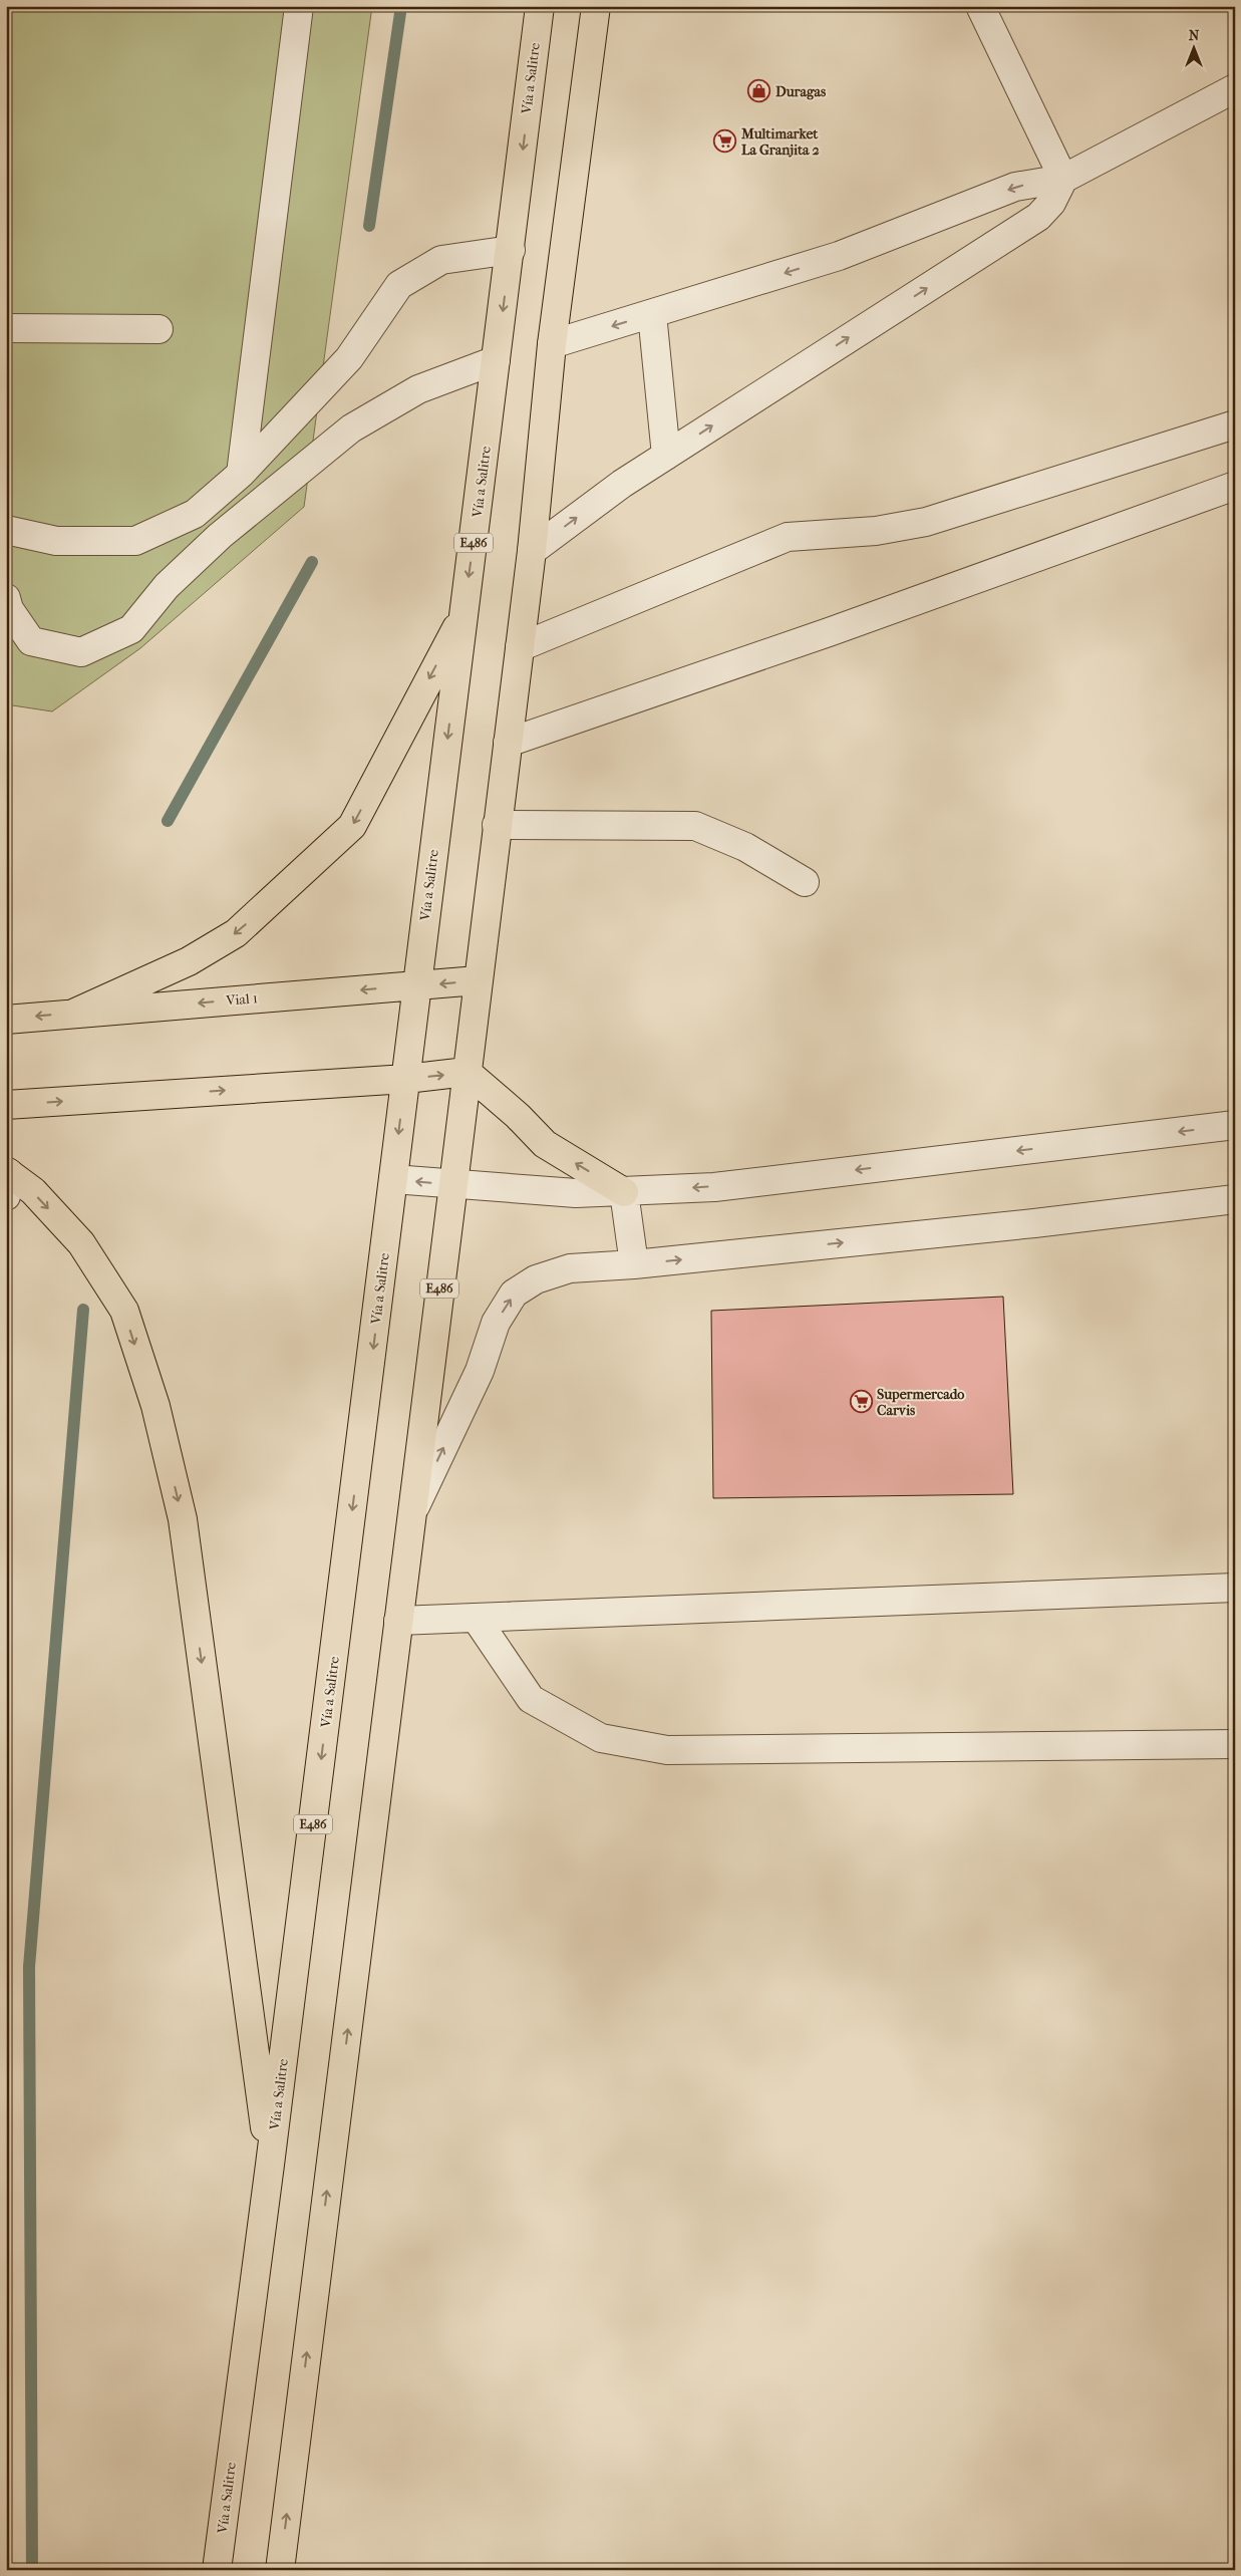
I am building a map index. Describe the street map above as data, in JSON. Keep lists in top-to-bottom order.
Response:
{
  "streets": {
    "main road": ["Vía a Salitre", "E486", "Vial 1"]
  },
  "crossings": [
    ["Vía a Salitre", "Vial 1"],
    ["E486", "Vial 1"]
  ],
  "places": {
    "shop": ["Duragas"],
    "supermarket": ["Multimarket La Granjita 2", "Supermercado Carvis"]
  },
  "north": "top"
}
